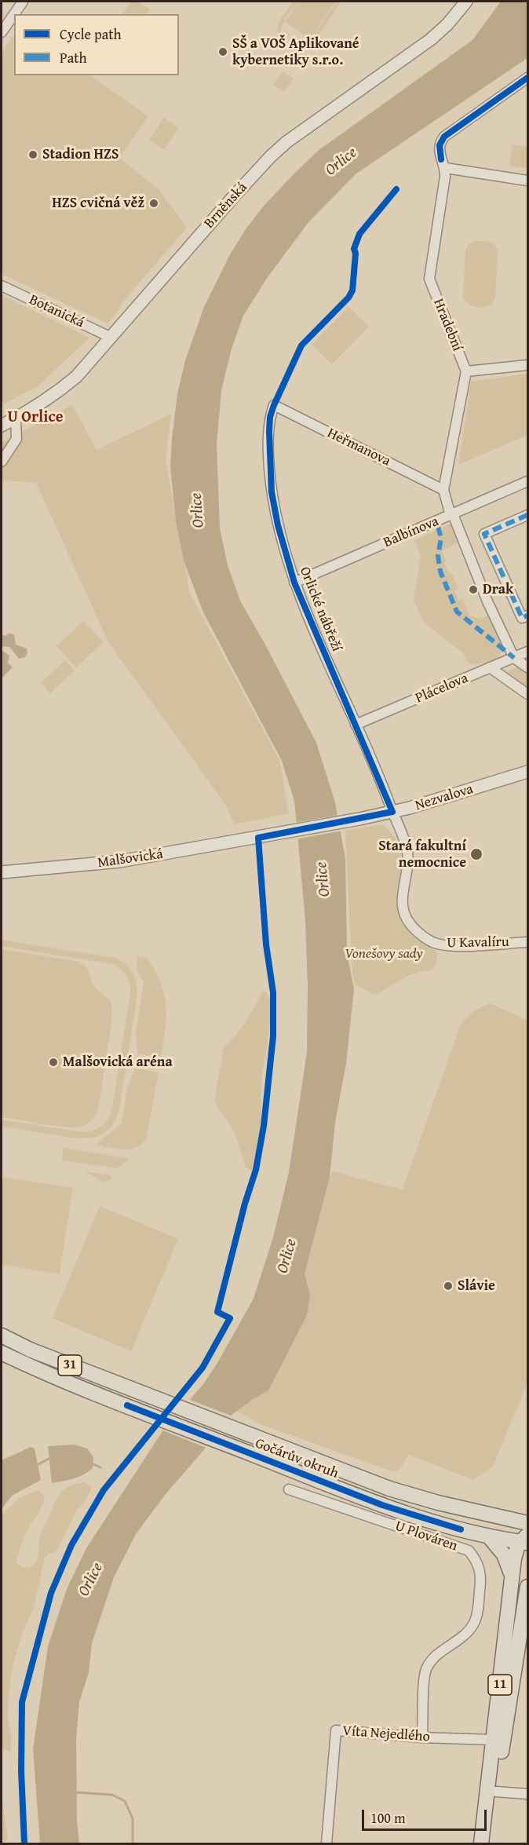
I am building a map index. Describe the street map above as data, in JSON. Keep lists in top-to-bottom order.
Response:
{
  "streets": {
    "main road": ["31", "Gočárův okruh", "11"],
    "street": [
      "Brněnská",
      "Botanická",
      "Hradební",
      "Heřmanova",
      "Balbínova",
      "Orlické nábřeží",
      "Plácelova",
      "Nezvalova",
      "Malšovická",
      "U Kavalíru",
      "U Plováren",
      "Víta Nejedlého"
    ]
  },
  "crossings": [
    ["Brněnská", "Botanická"],
    ["Heřmanova", "Orlické nábřeží"],
    ["Balbínova", "Orlické nábřeží"],
    ["Orlické nábřeží", "Plácelova"],
    ["Orlické nábřeží", "Nezvalova"],
    ["Orlické nábřeží", "U Kavalíru"],
    ["Nezvalova", "Malšovická"],
    ["Nezvalova", "U Kavalíru"],
    ["Gočárův okruh", "11"],
    ["U Plováren", "Víta Nejedlého"],
    ["11", "Víta Nejedlého"]
  ],
  "districts": ["U Orlice"],
  "water": ["Orlice"],
  "parks": ["Vonešovy sady"],
  "places": [
    "SŠ a VOŠ Aplikované kybernetiky s.r.o.",
    "Stadion HZS",
    "HZS cvičná věž",
    "Drak",
    "Stará fakultní nemocnice",
    "Malšovická aréna",
    "Slávie"
  ],
  "legend": ["Cycle path", "Path"],
  "scale_bar": "100 m"
}
